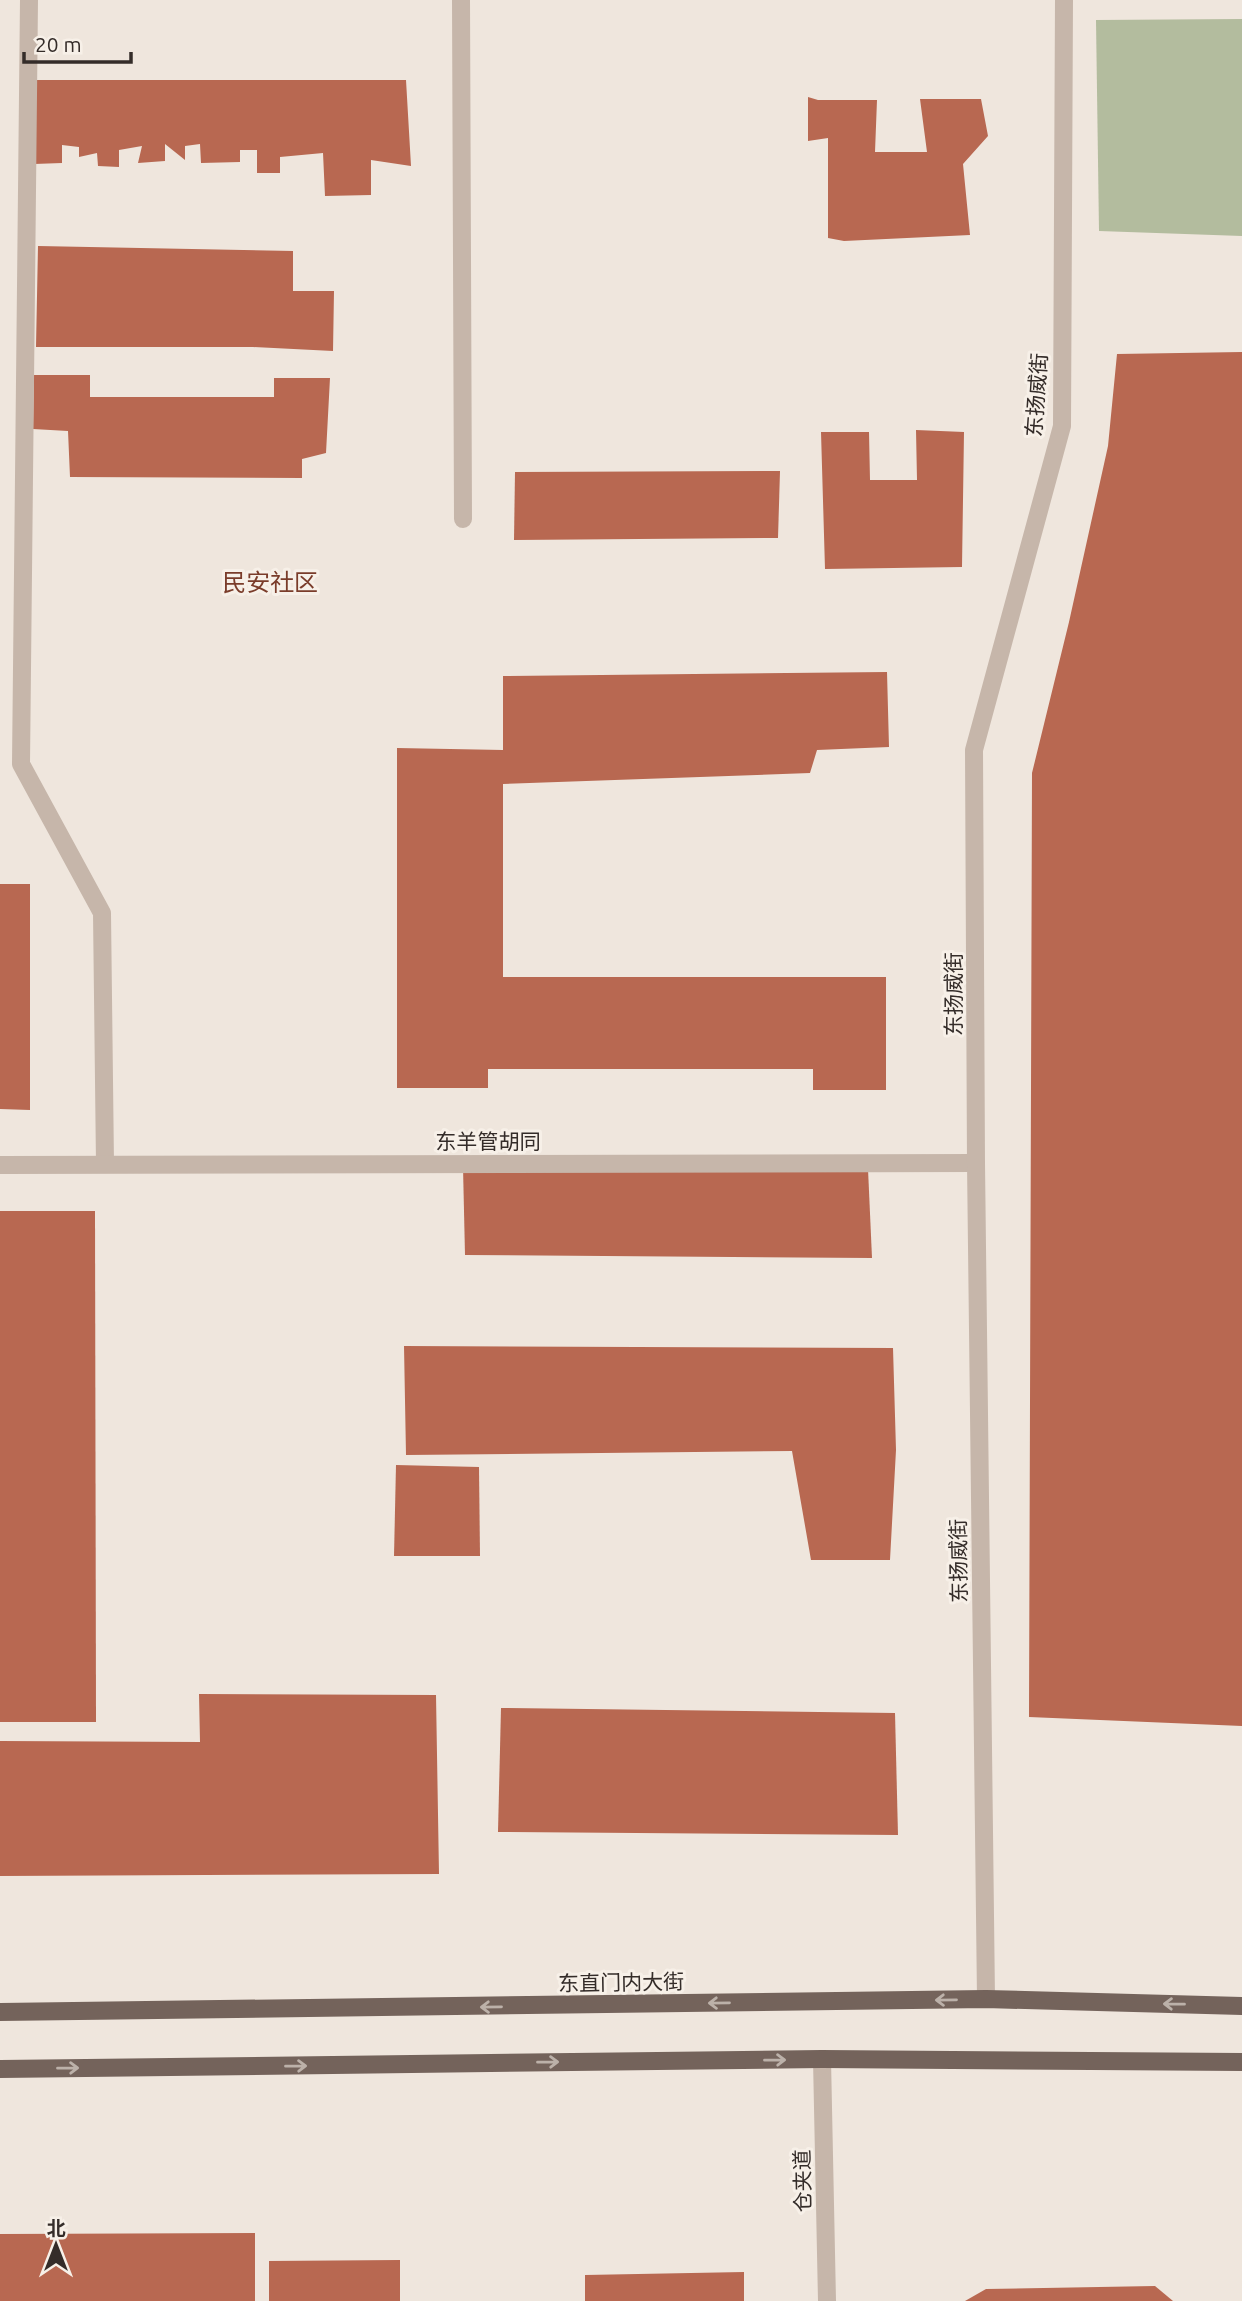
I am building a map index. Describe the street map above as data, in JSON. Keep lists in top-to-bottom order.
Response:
{
  "streets": {
    "main road": ["东直门内大街"],
    "street": ["东扬威街", "东羊管胡同", "仓夹道"]
  },
  "crossings": [
    ["东扬威街", "东羊管胡同"],
    ["东扬威街", "东直门内大街"]
  ],
  "districts": ["民安社区"],
  "scale_bar": "20 m",
  "north": "top"
}
